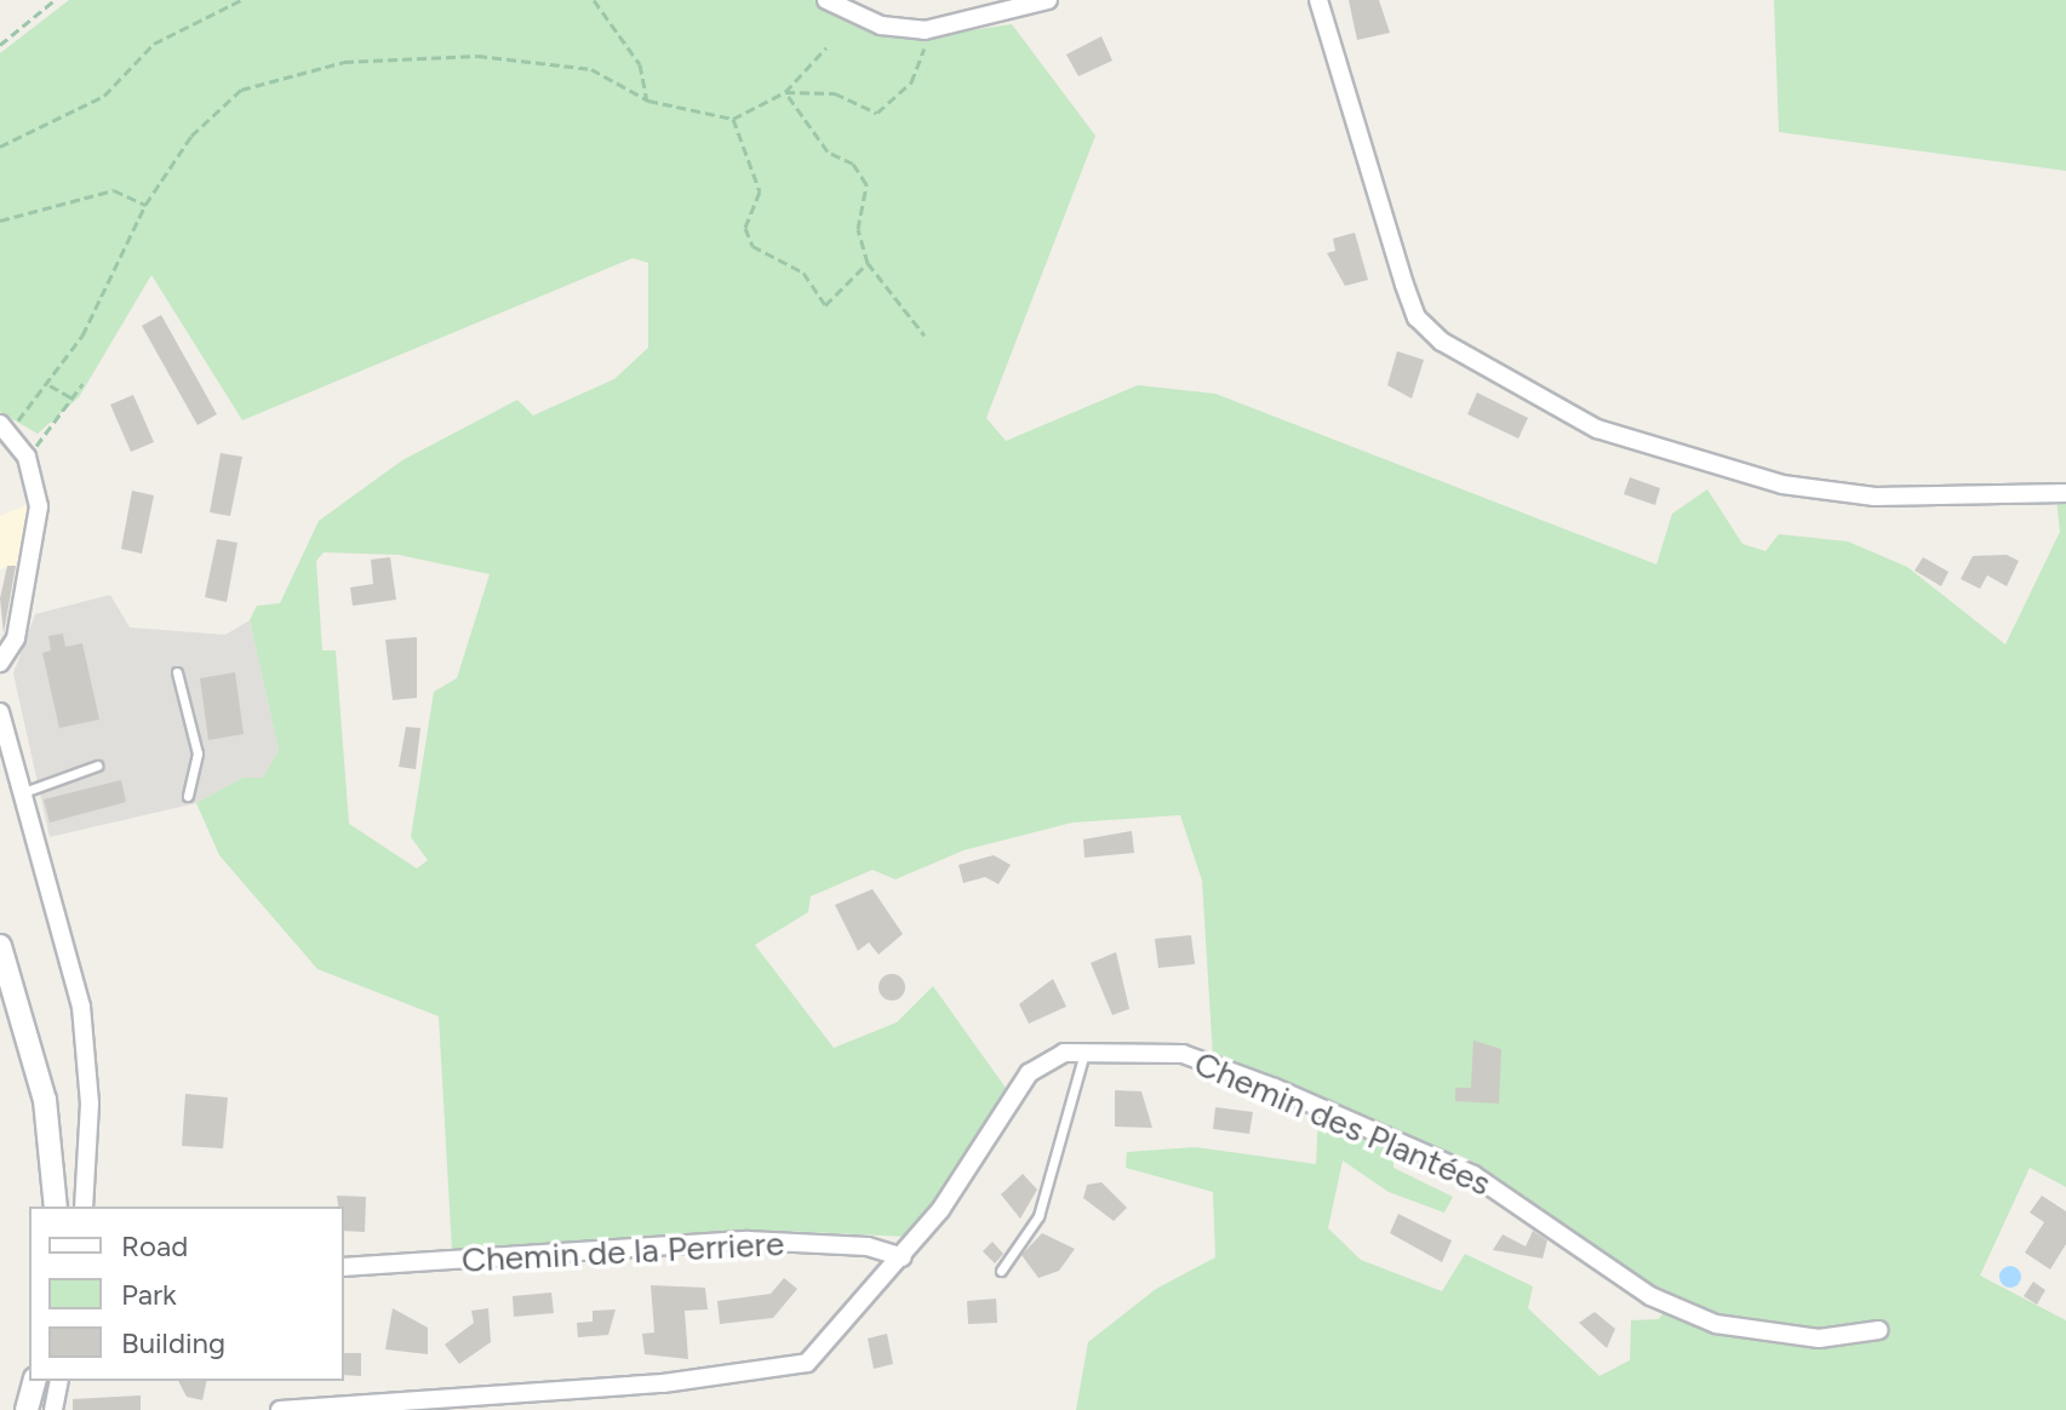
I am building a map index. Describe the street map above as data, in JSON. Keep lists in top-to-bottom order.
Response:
{
  "streets": {
    "street": ["Chemin des Plantées", "Chemin de la Perriere"]
  },
  "crossings": [
    ["Chemin des Plantées", "Chemin de la Perriere"]
  ],
  "legend": ["Road", "Park", "Building"]
}
